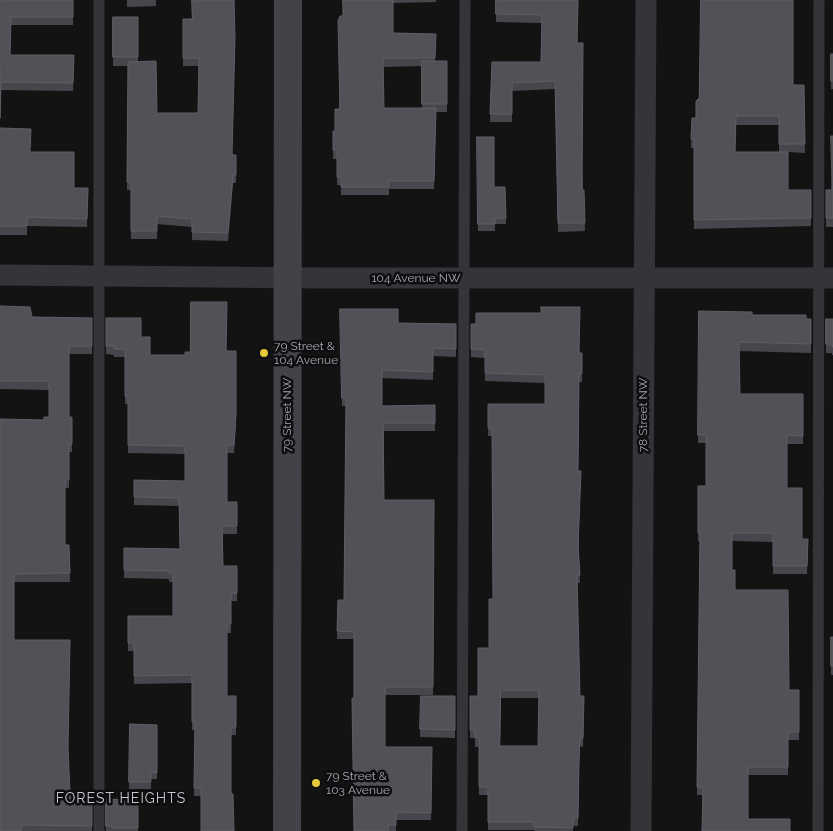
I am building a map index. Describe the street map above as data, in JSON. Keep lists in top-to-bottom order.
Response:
{
  "streets": {
    "street": ["104 Avenue NW", "79 Street NW", "78 Street NW"]
  },
  "crossings": [
    ["104 Avenue NW", "79 Street NW"],
    ["104 Avenue NW", "78 Street NW"]
  ],
  "districts": ["FOREST HEIGHTS"],
  "places": ["79 Street & 104 Avenue", "79 Street & 103 Avenue"]
}
